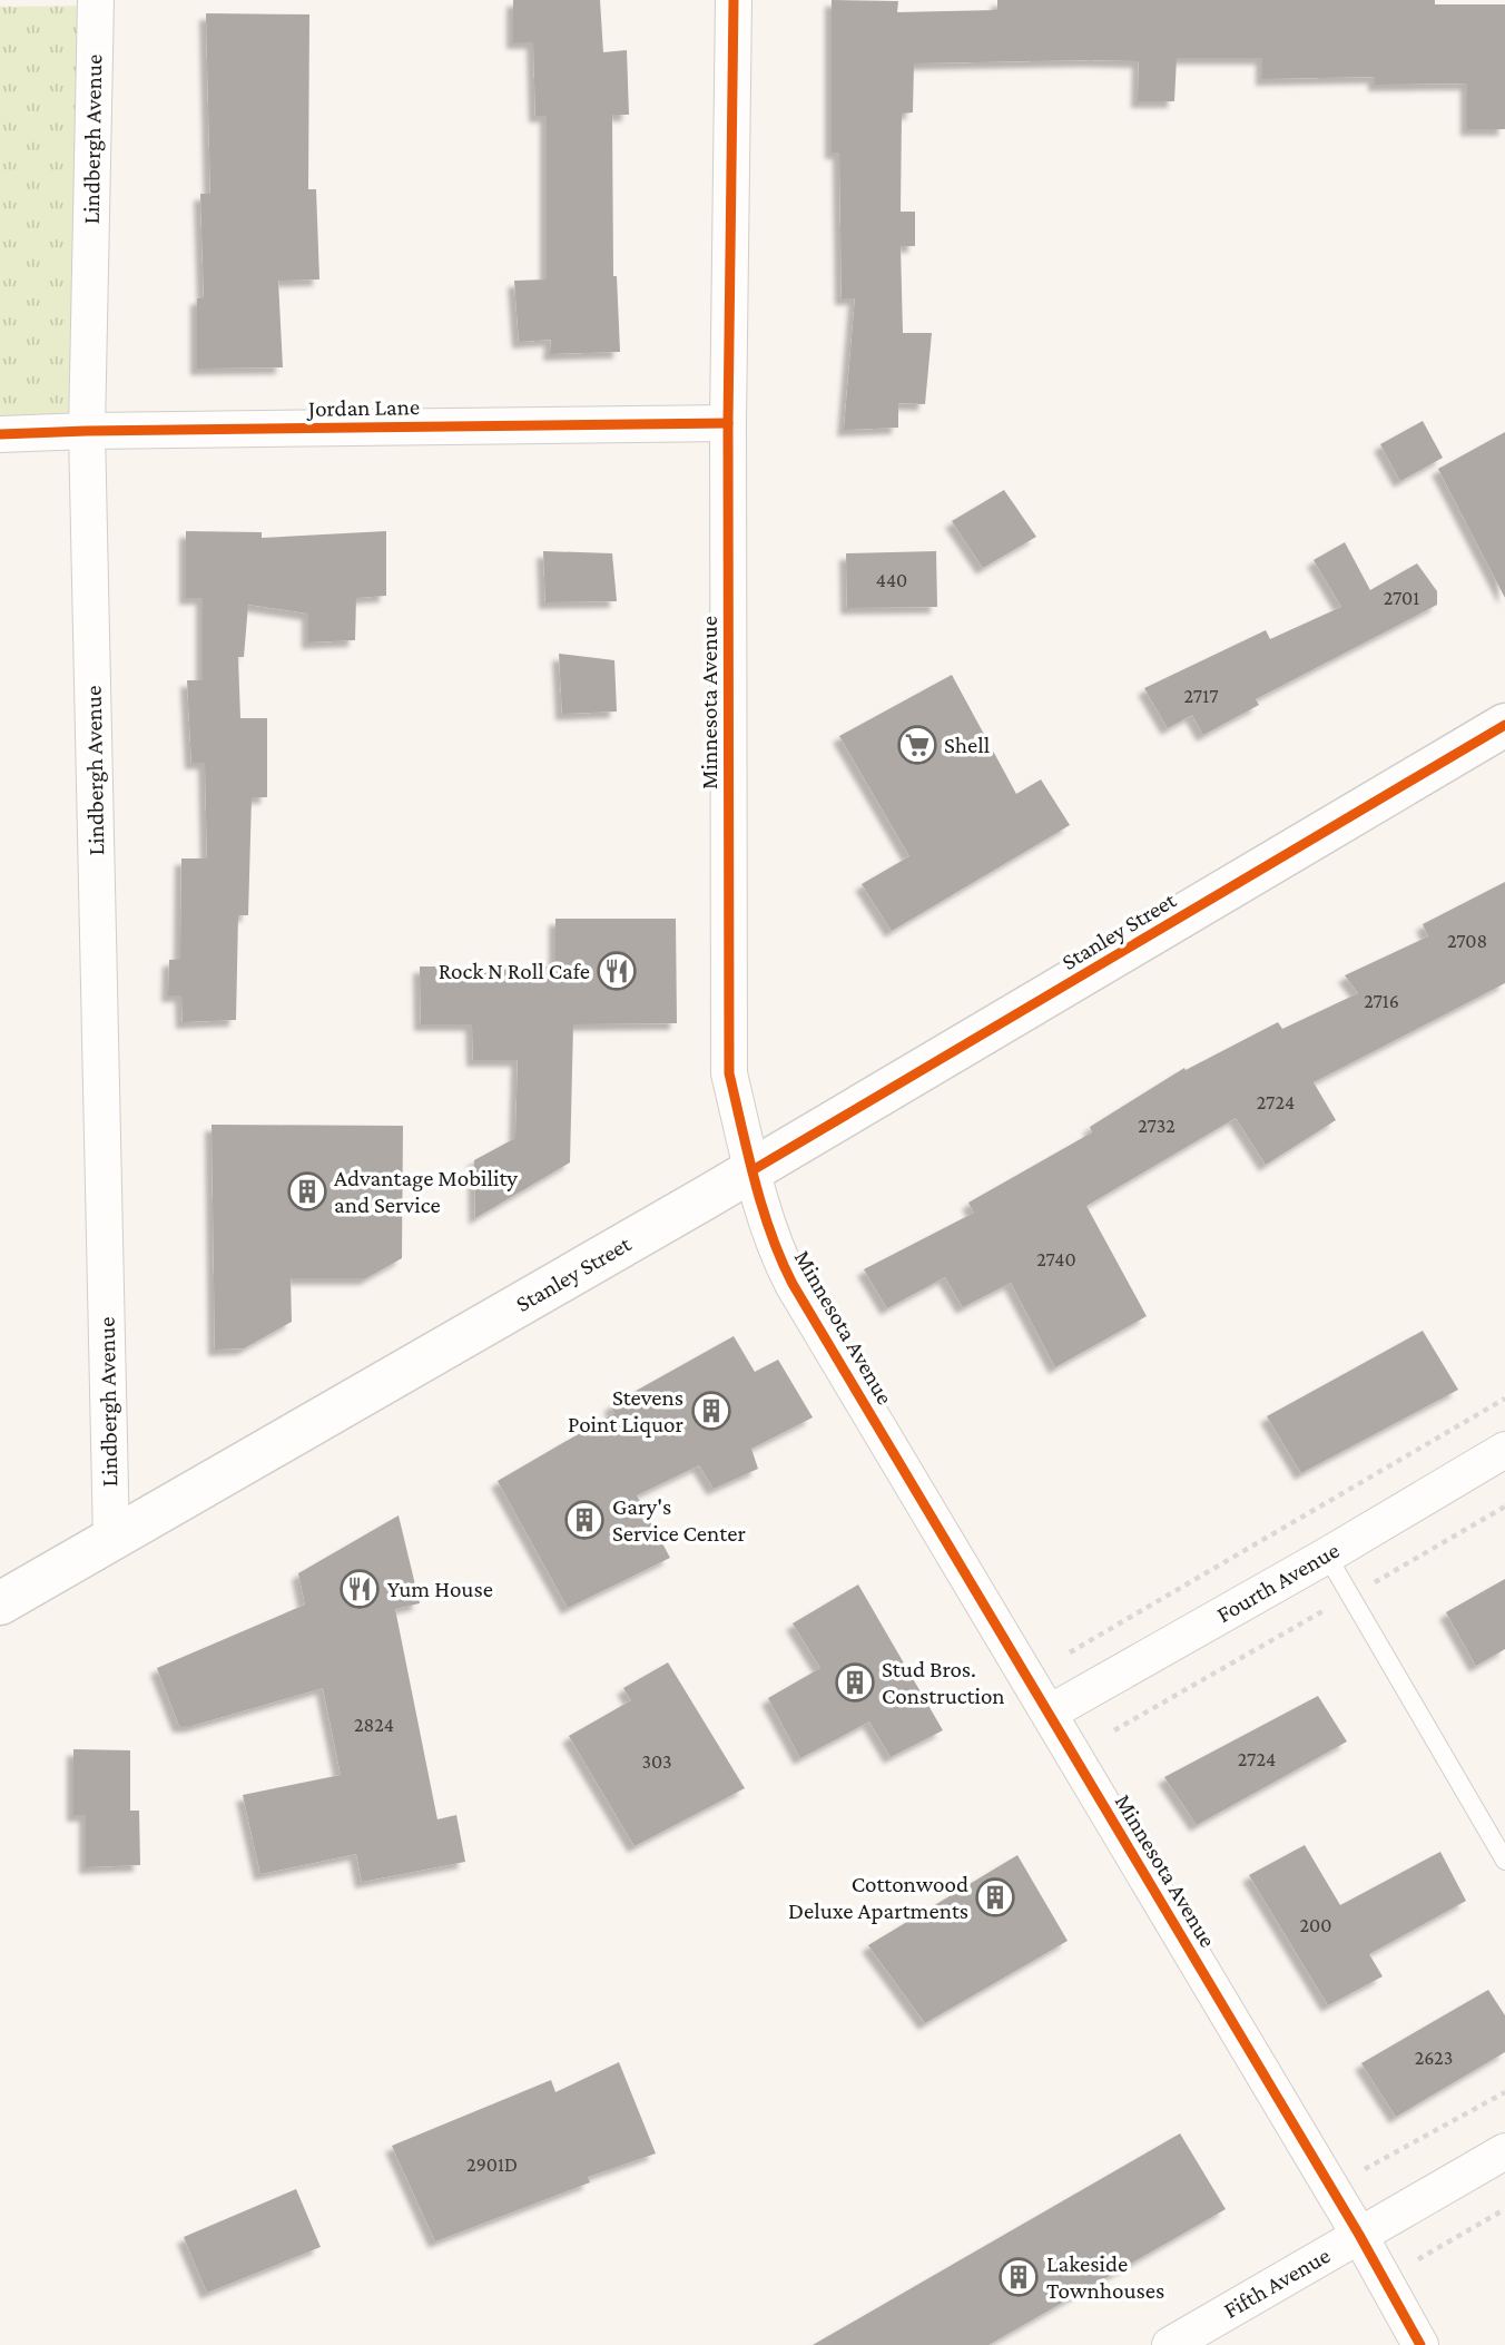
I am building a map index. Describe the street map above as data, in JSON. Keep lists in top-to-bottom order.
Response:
{
  "streets": {
    "street": [
      "Lindbergh Avenue",
      "Jordan Lane",
      "Minnesota Avenue",
      "Stanley Street",
      "Fourth Avenue",
      "Fifth Avenue"
    ]
  },
  "crossings": [
    ["Lindbergh Avenue", "Jordan Lane"],
    ["Lindbergh Avenue", "Stanley Street"],
    ["Jordan Lane", "Minnesota Avenue"],
    ["Minnesota Avenue", "Stanley Street"],
    ["Minnesota Avenue", "Fourth Avenue"],
    ["Minnesota Avenue", "Fifth Avenue"]
  ],
  "places": {
    "supermarket": ["Shell"],
    "restaurant": ["Rock N Roll Cafe", "Yum House"],
    "building": [
      "Advantage Mobility and Service",
      "Stevens Point Liquor",
      "Gary's Service Center",
      "Stud Bros. Construction",
      "Cottonwood Deluxe Apartments",
      "Lakeside Townhouses"
    ]
  },
  "house_numbers": [
    "440",
    "2701",
    "2717",
    "2708",
    "2716",
    "2724",
    "2732",
    "2740",
    "2824",
    "2724",
    "303",
    "200",
    "2623",
    "2901D"
  ]
}
